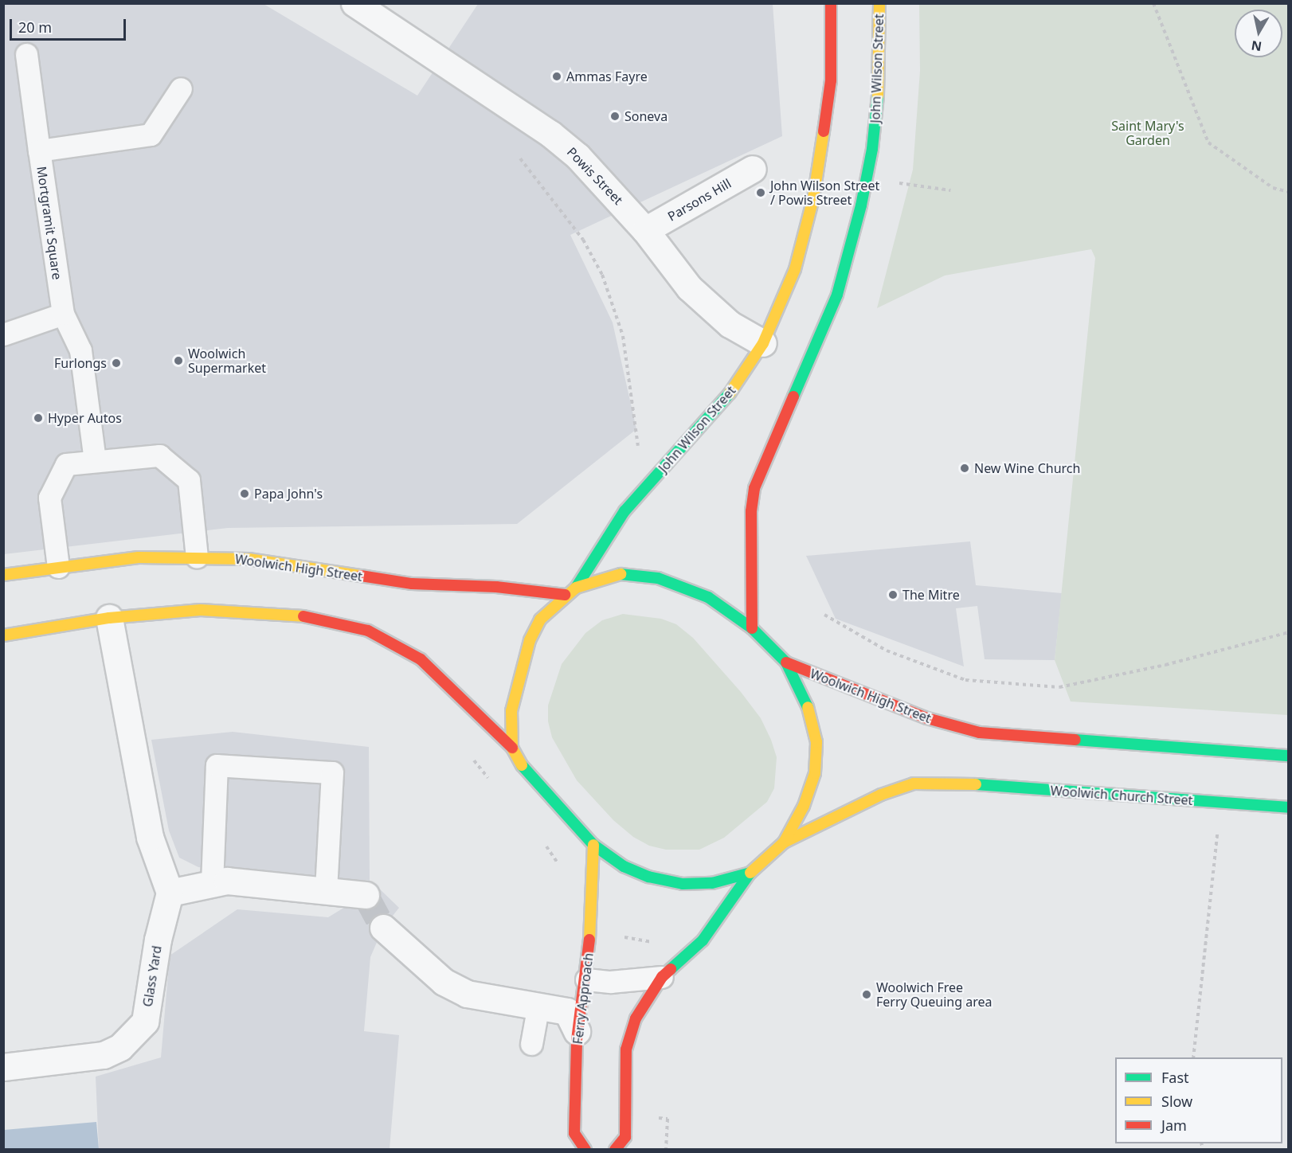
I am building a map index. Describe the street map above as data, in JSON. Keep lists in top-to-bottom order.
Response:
{
  "streets": {
    "main road": [
      "John Wilson Street",
      "Woolwich High Street",
      "Woolwich Church Street",
      "Ferry Approach"
    ],
    "street": ["Powis Street", "Parsons Hill", "Glass Yard"],
    "lane": ["Mortgramit Square"]
  },
  "crossings": [
    ["John Wilson Street", "Powis Street"],
    ["Powis Street", "Parsons Hill"]
  ],
  "parks": ["Saint Mary's Garden"],
  "places": [
    "Ammas Fayre",
    "Soneva",
    "John Wilson Street / Powis Street",
    "Woolwich Supermarket",
    "Furlongs",
    "Hyper Autos",
    "New Wine Church",
    "Papa John's",
    "The Mitre",
    "Woolwich Free Ferry Queuing area"
  ],
  "legend": ["Fast", "Slow", "Jam"],
  "scale_bar": "20 m",
  "north": "bottom"
}
